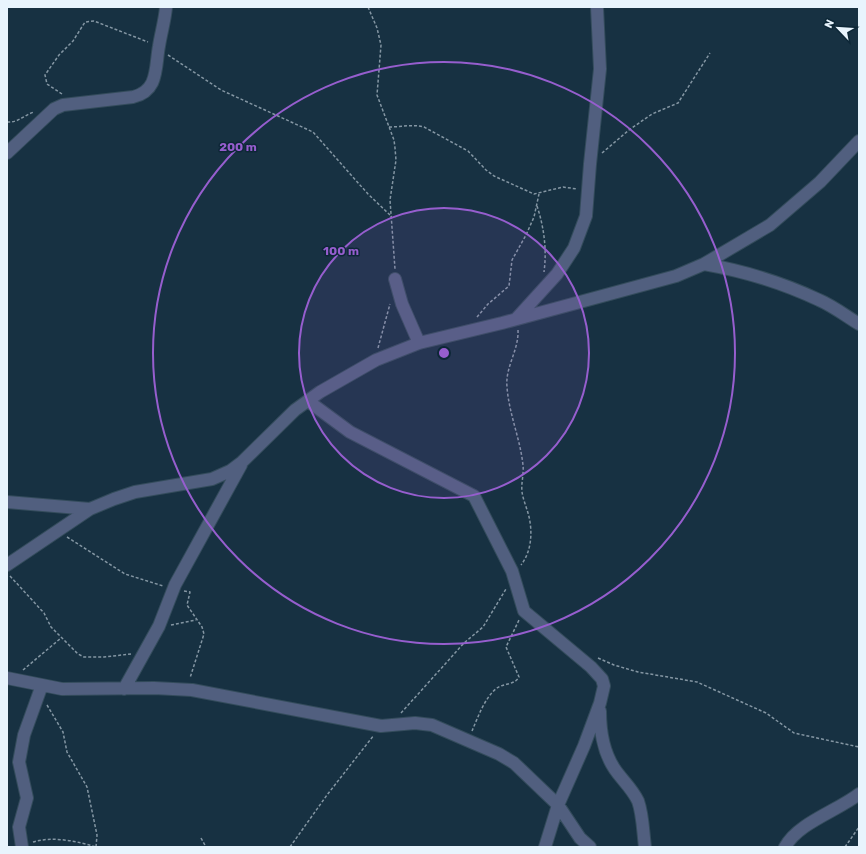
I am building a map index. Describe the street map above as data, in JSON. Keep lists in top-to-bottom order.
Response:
{
  "north": "top left",
  "rings": ["200 m", "100 m"]
}
